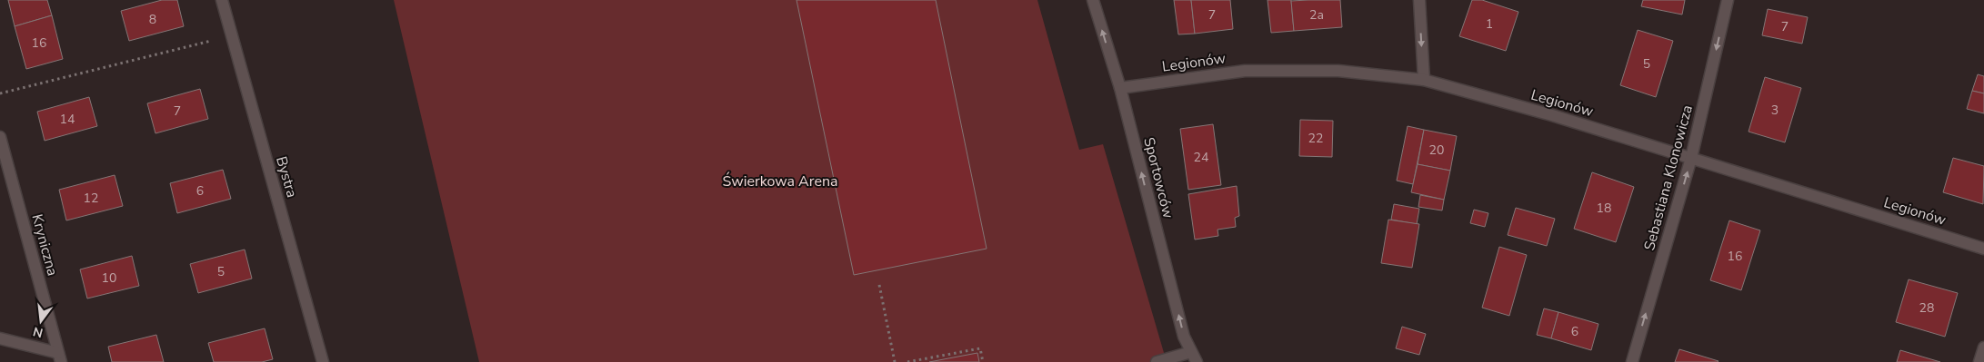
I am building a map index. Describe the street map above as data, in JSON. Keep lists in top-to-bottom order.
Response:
{
  "streets": {
    "street": [
      "Legionów",
      "Bystra",
      "Sportowców",
      "Sebastiana Klonowicza",
      "Kryniczna"
    ]
  },
  "crossings": [
    ["Legionów", "Sportowców"],
    ["Legionów", "Sebastiana Klonowicza"]
  ],
  "one_way": ["Sportowców"],
  "parks": ["Świerkowa Arena"],
  "house_numbers": [
    "7",
    "2a",
    "8",
    "1",
    "7",
    "16",
    "5",
    "3",
    "7",
    "14",
    "22",
    "20",
    "24",
    "6",
    "12",
    "18",
    "16",
    "5",
    "10",
    "28",
    "6"
  ],
  "north": "bottom"
}
